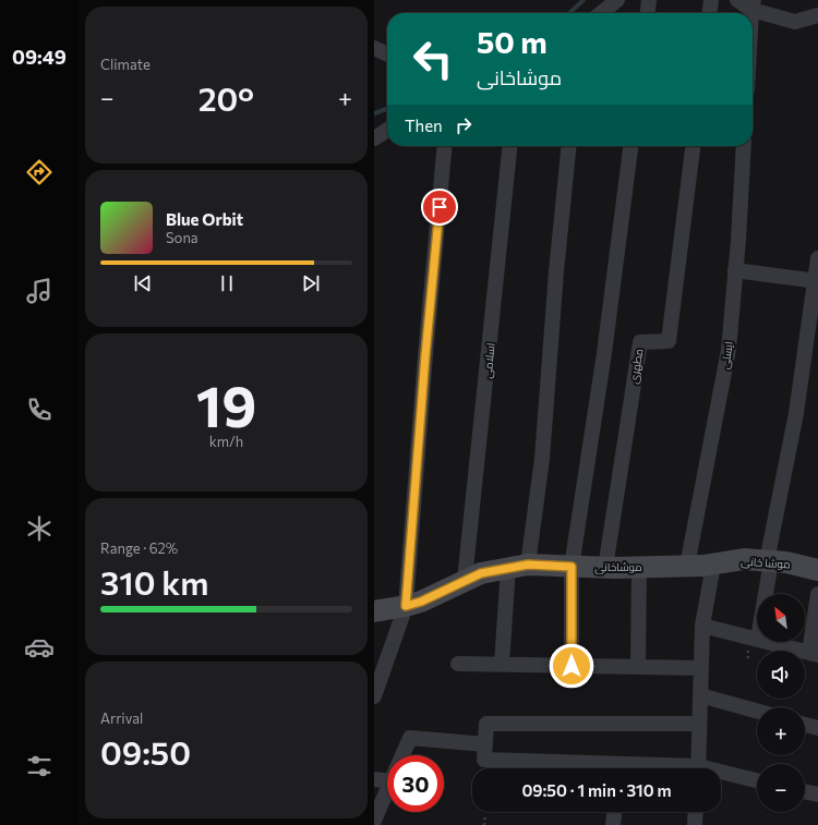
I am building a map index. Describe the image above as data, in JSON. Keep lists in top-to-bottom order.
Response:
{
  "streets": {
    "street": [
      "ایستی",
      "اسلامی",
      "مطهری",
      "موشا خانی",
      "موشاخانی"
    ]
  },
  "crossings": [
    ["ایستی", "موشا خانی"],
    ["ایستی", "موشاخانی"],
    ["اسلامی", "موشاخانی"],
    ["مطهری", "موشاخانی"],
    ["موشا خانی", "موشاخانی"]
  ],
  "north": "top left",
  "page": {
    "tabs": "09:49",
    "tile": [
      "Climate",
      ["19", "km/h"],
      ["Range · 62%", "310 km"],
      ["Arrival", "09:50"]
    ],
    "turn": ["50 m", "موشاخانی"],
    "heat": ["−", "20°", "+"],
    "then": "Then",
    "song": ["Blue Orbit", "Sona"],
    "map_buttons": ["+", "−"],
    "limit": "30",
    "trip": "09:50 · 1 min · 310 m"
  }
}
